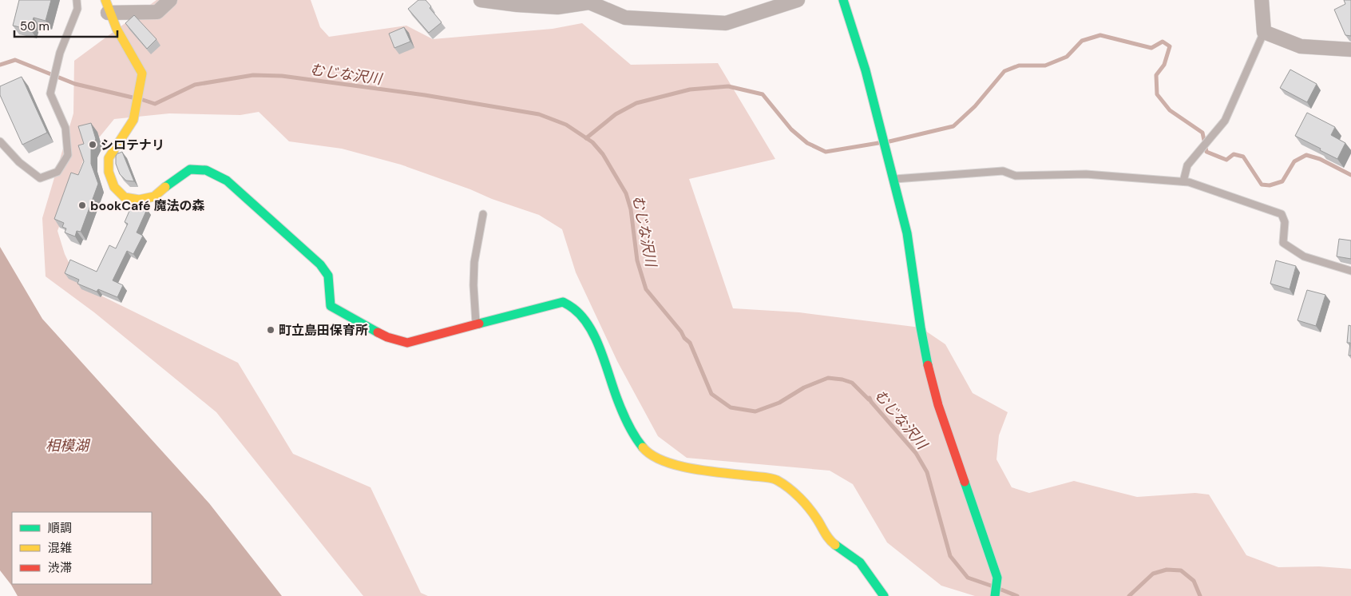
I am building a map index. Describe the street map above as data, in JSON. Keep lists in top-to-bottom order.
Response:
{
  "water": ["むじな沢川", "相模湖"],
  "places": ["シロテナリ", "bookCafé 魔法の森", "町立島田保育所"],
  "legend": ["順調", "混雑", "渋滞"],
  "scale_bar": "50 m"
}
